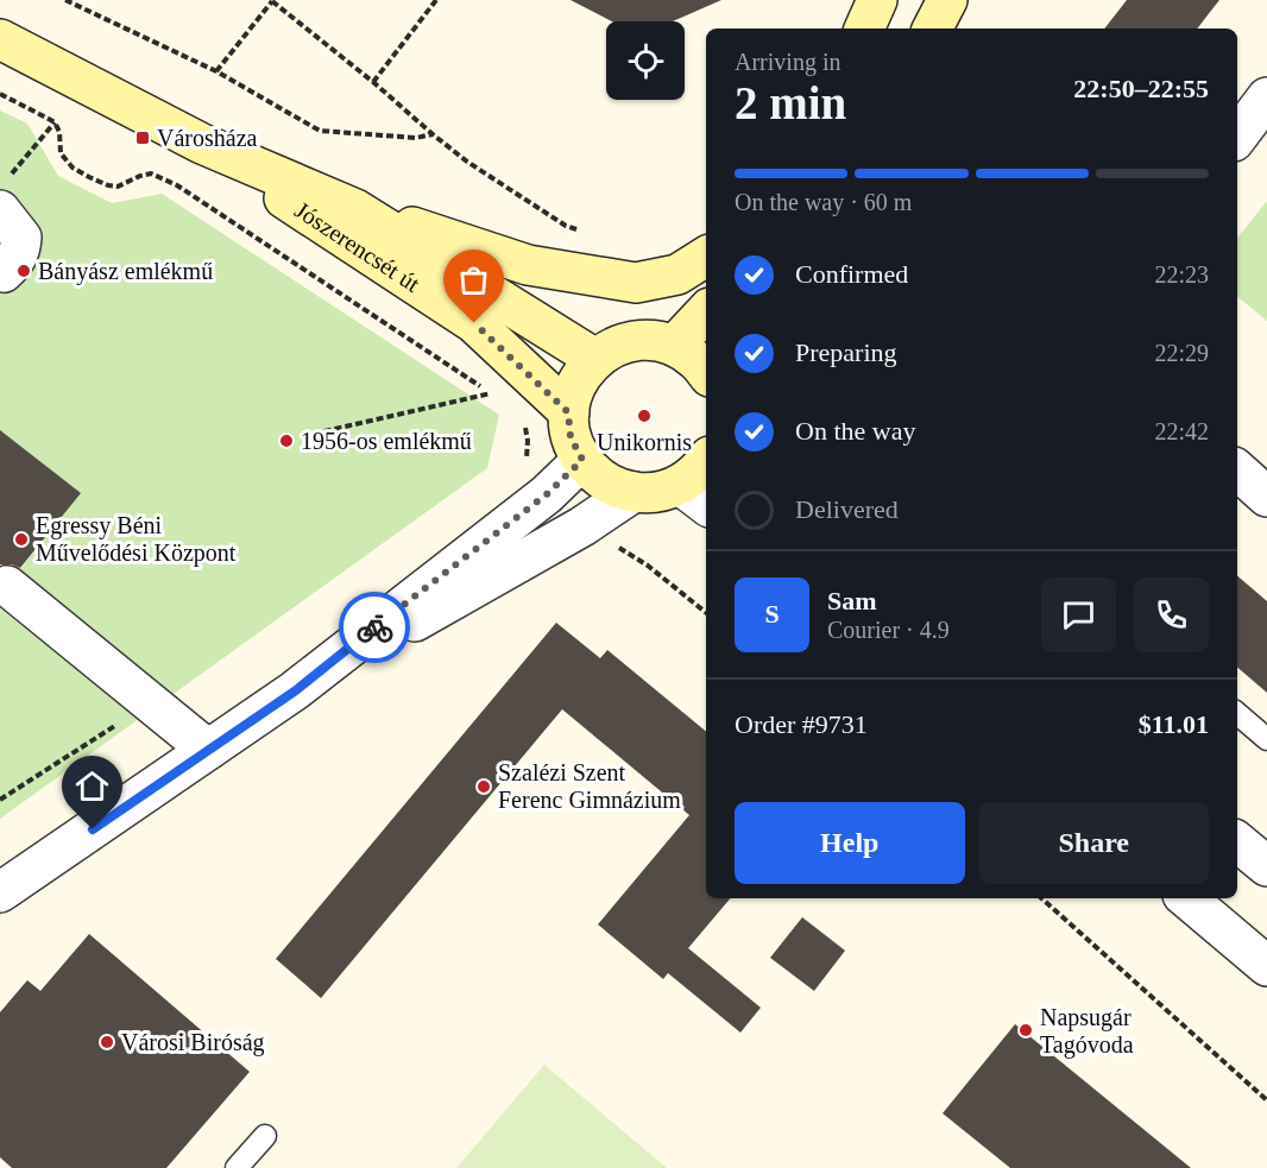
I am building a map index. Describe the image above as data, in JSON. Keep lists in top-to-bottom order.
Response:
{
  "streets": {
    "street": ["Jószerencsét út"]
  },
  "places": {
    "transit": ["Városháza"],
    "other": [
      "Bányász emlékmű",
      "Unikornis",
      "1956-os emlékmű",
      "Egressy Béni Művelődési Központ",
      "Szalézi Szent Ferenc Gimnázium",
      "Napsugár Tagóvoda",
      "Városi Biróság"
    ]
  },
  "page": {
    "heading": ["2 min", "Arriving in", "22:50–22:55"],
    "panel": [
      "Sam",
      "Courier · 4.9",
      "Order #9731",
      "$11.01"
    ],
    "bar": "On the way · 60 m",
    "list": [
      ["Confirmed", "22:23"],
      ["Preparing", "22:29"],
      ["On the way", "22:42"],
      "Delivered"
    ],
    "round": "S",
    "buttons": ["Help", "Share"]
  }
}
